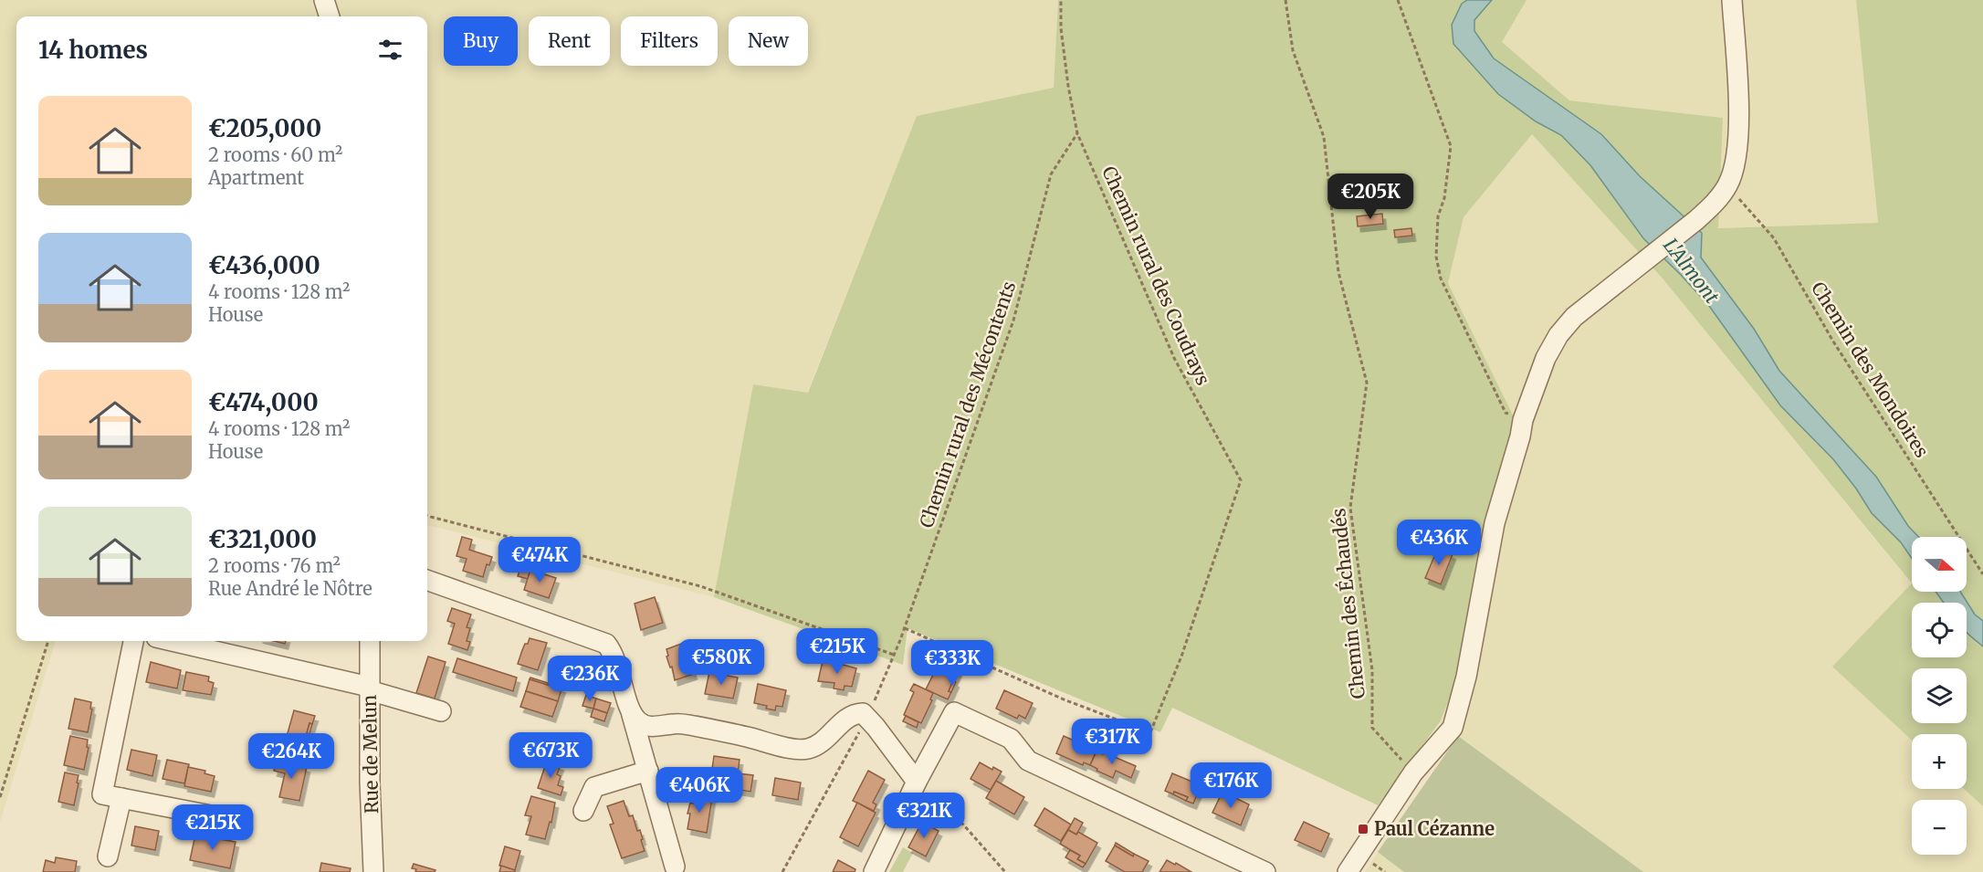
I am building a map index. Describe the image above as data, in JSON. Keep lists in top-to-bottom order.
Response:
{
  "streets": {
    "street": ["Rue de Melun"],
    "path": [
      "Chemin rural des Coudrays",
      "Chemin des Mondoires",
      "Chemin rural des Mécontents",
      "Chemin des Échaudés"
    ]
  },
  "crossings": [
    ["Chemin rural des Coudrays", "Chemin rural des Mécontents"]
  ],
  "water": ["L'Almont"],
  "places": {
    "transit": ["Paul Cézanne"]
  },
  "north": "right",
  "page": {
    "chip": [
      "Buy",
      "Rent",
      "Filters",
      "New"
    ],
    "heading": "14 homes",
    "list": [
      {
        "name": "€205,000",
        "note": "2 rooms · 60 m² · Apartment"
      },
      {
        "name": "€436,000",
        "note": "4 rooms · 128 m² · House"
      },
      {
        "name": "€474,000",
        "note": "4 rooms · 128 m² · House"
      },
      {
        "name": "€321,000",
        "note": "2 rooms · 76 m² · Rue André le Nôtre"
      }
    ],
    "price": [
      "€205K",
      "€436K",
      "€474K",
      "€215K",
      "€580K",
      "€333K",
      "€236K",
      "€317K",
      "€673K",
      "€264K",
      "€176K",
      "€406K",
      "€321K",
      "€215K"
    ],
    "map_buttons": ["+", "−"]
  }
}
